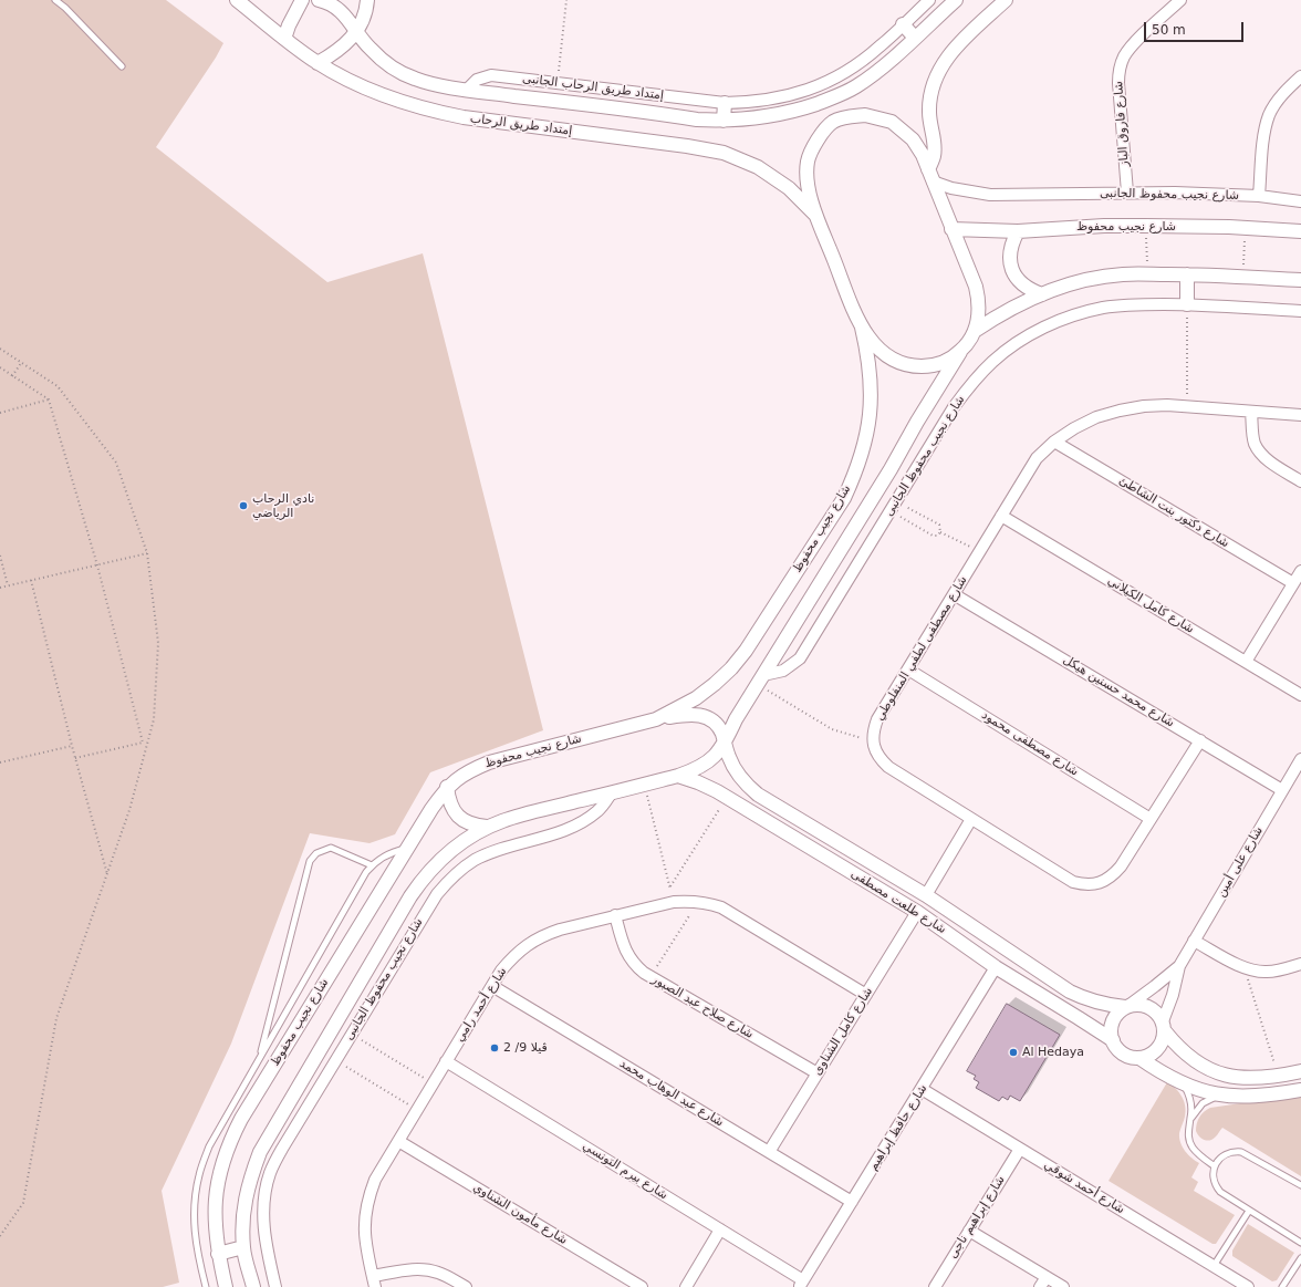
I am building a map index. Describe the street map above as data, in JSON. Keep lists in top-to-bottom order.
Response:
{
  "streets": {
    "street": [
      "إمتداد طريق الرحاب الجانبى",
      "شارع فاروق الباز",
      "إمتداد طريق الرحاب",
      "شارع نجيب محفوظ الجانبى",
      "شارع نجيب محفوظ",
      "شارع دكتور بنت الشاطئ",
      "شارع كامل الكيلاني",
      "شارع مصطفى لطفي المنفلوطي",
      "شارع محمد حسنين هيكل",
      "شارع مصطفى محمود",
      "شارع على أمين",
      "شارع طلعت مصطفى",
      "شارع أحمد رامي",
      "شارع صلاح عبد الصبور",
      "شارع كامل الشناوى",
      "شارع عبد الوهاب محمد",
      "شارع حافظ إبراهيم",
      "شارع بيرم التونسي",
      "شارع أحمد شوقي",
      "شارع مأمون الشناوي",
      "شارع إبراهيم ناجى"
    ]
  },
  "crossings": [
    ["شارع فاروق الباز", "شارع نجيب محفوظ الجانبى"],
    ["شارع نجيب محفوظ", "شارع طلعت مصطفى"],
    ["شارع دكتور بنت الشاطئ", "شارع مصطفى لطفي المنفلوطي"],
    ["شارع كامل الكيلاني", "شارع مصطفى لطفي المنفلوطي"],
    ["شارع مصطفى لطفي المنفلوطي", "شارع محمد حسنين هيكل"],
    ["شارع مصطفى لطفي المنفلوطي", "شارع مصطفى محمود"],
    ["شارع محمد حسنين هيكل", "شارع على أمين"],
    ["شارع على أمين", "شارع طلعت مصطفى"],
    ["شارع طلعت مصطفى", "شارع كامل الشناوى"],
    ["شارع طلعت مصطفى", "شارع حافظ إبراهيم"],
    ["شارع أحمد رامي", "شارع صلاح عبد الصبور"],
    ["شارع أحمد رامي", "شارع كامل الشناوى"],
    ["شارع أحمد رامي", "شارع عبد الوهاب محمد"],
    ["شارع أحمد رامي", "شارع بيرم التونسي"],
    ["شارع أحمد رامي", "شارع مأمون الشناوي"],
    ["شارع صلاح عبد الصبور", "شارع كامل الشناوى"],
    ["شارع كامل الشناوى", "شارع عبد الوهاب محمد"],
    ["شارع عبد الوهاب محمد", "شارع حافظ إبراهيم"],
    ["شارع حافظ إبراهيم", "شارع بيرم التونسي"],
    ["شارع حافظ إبراهيم", "شارع أحمد شوقي"],
    ["شارع أحمد شوقي", "شارع إبراهيم ناجى"]
  ],
  "places": ["نادي الرحاب الرياضي", "ڤيلا 9/ 2", "Al Hedaya"],
  "scale_bar": "50 m"
}
